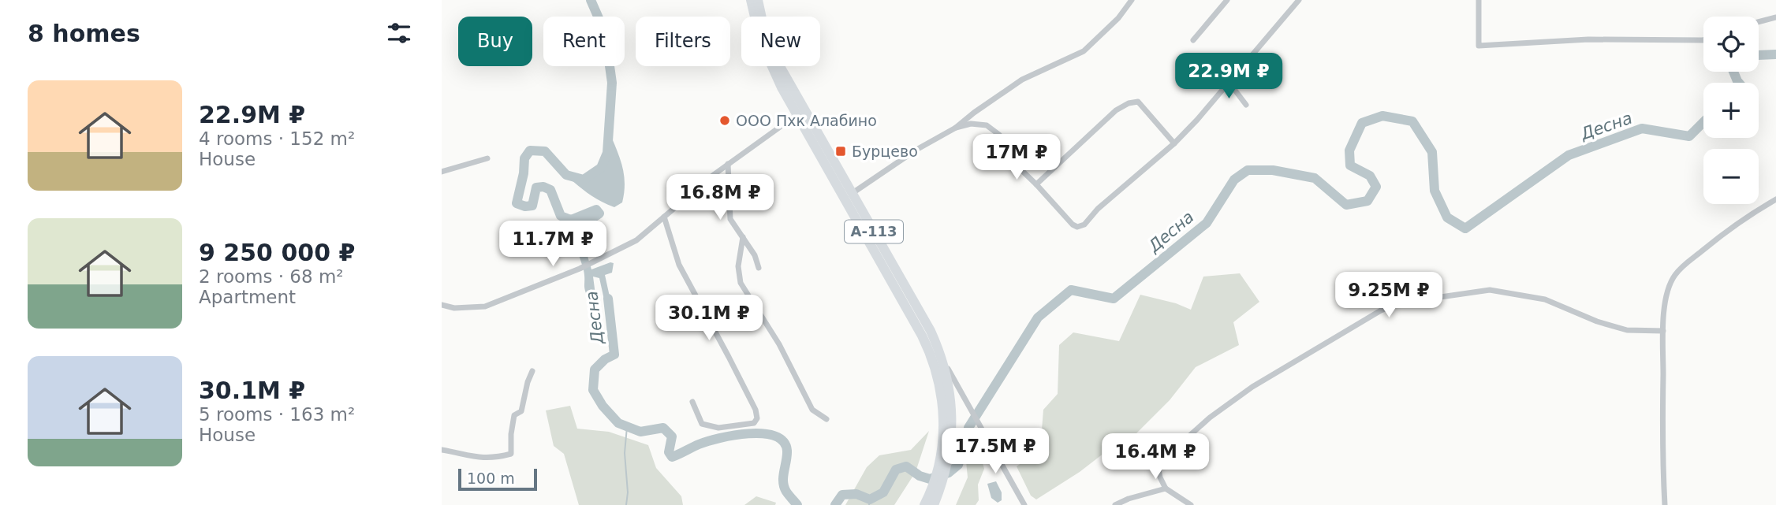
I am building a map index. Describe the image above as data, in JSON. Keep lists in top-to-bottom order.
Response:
{
  "streets": {
    "highway": ["А-113"]
  },
  "water": ["Десна"],
  "places": {
    "other": ["ООО Пхк Алабино"],
    "transit": ["Бурцево"]
  },
  "scale_bar": "100 m",
  "page": {
    "heading": "8 homes",
    "map_buttons": ["+", "−"],
    "chip": [
      "Buy",
      "Rent",
      "Filters",
      "New"
    ],
    "price": [
      "22.9M ₽",
      "17M ₽",
      "16.8M ₽",
      "11.7M ₽",
      "9.25M ₽",
      "30.1M ₽",
      "17.5M ₽",
      "16.4M ₽"
    ],
    "list": [
      {
        "name": "22.9M ₽",
        "note": "4 rooms · 152 m² · House"
      },
      {
        "name": "9 250 000 ₽",
        "note": "2 rooms · 68 m² · Apartment"
      },
      {
        "name": "30.1M ₽",
        "note": "5 rooms · 163 m² · House"
      }
    ],
    "scale": "100 m"
  }
}
